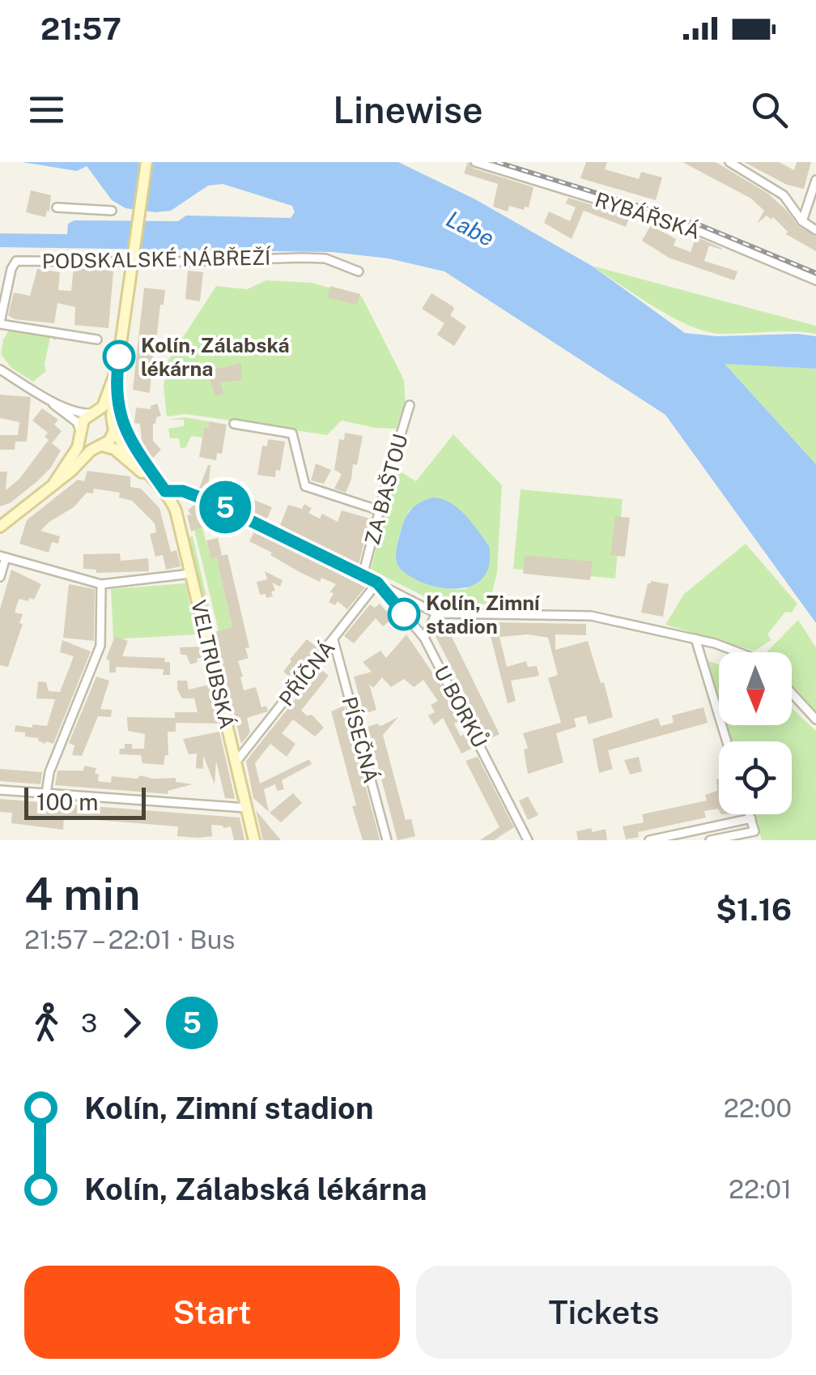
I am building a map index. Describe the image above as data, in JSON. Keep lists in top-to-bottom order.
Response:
{
  "streets": {
    "street": [
      "RYBÁŘSKÁ",
      "PODSKALSKÉ NÁBŘEŽÍ",
      "ZA BAŠTOU",
      "VELTRUBSKÁ",
      "PŘÍČNÁ",
      "U BORKŮ",
      "PÍSEČNÁ"
    ]
  },
  "crossings": [
    ["VELTRUBSKÁ", "PŘÍČNÁ"],
    ["PŘÍČNÁ", "U BORKŮ"],
    ["PŘÍČNÁ", "PÍSEČNÁ"]
  ],
  "water": ["Labe"],
  "places": ["Kolín, Zálabská lékárna", "Kolín, Zimní stadion"],
  "lines": ["bus line 5"],
  "scale_bar": "100 m",
  "north": "bottom",
  "page": {
    "status": "21:57",
    "header": "Linewise",
    "on_map": "5",
    "scale": "100 m",
    "heading": ["4 min", "21:57 – 22:01 · Bus", "$1.16"],
    "legs": ["3", "5"],
    "list": [
      {
        "name": "Kolín, Zimní stadion",
        "value": "22:00"
      },
      {
        "name": "Kolín, Zálabská lékárna",
        "value": "22:01"
      }
    ],
    "buttons": ["Start", "Tickets"]
  }
}
